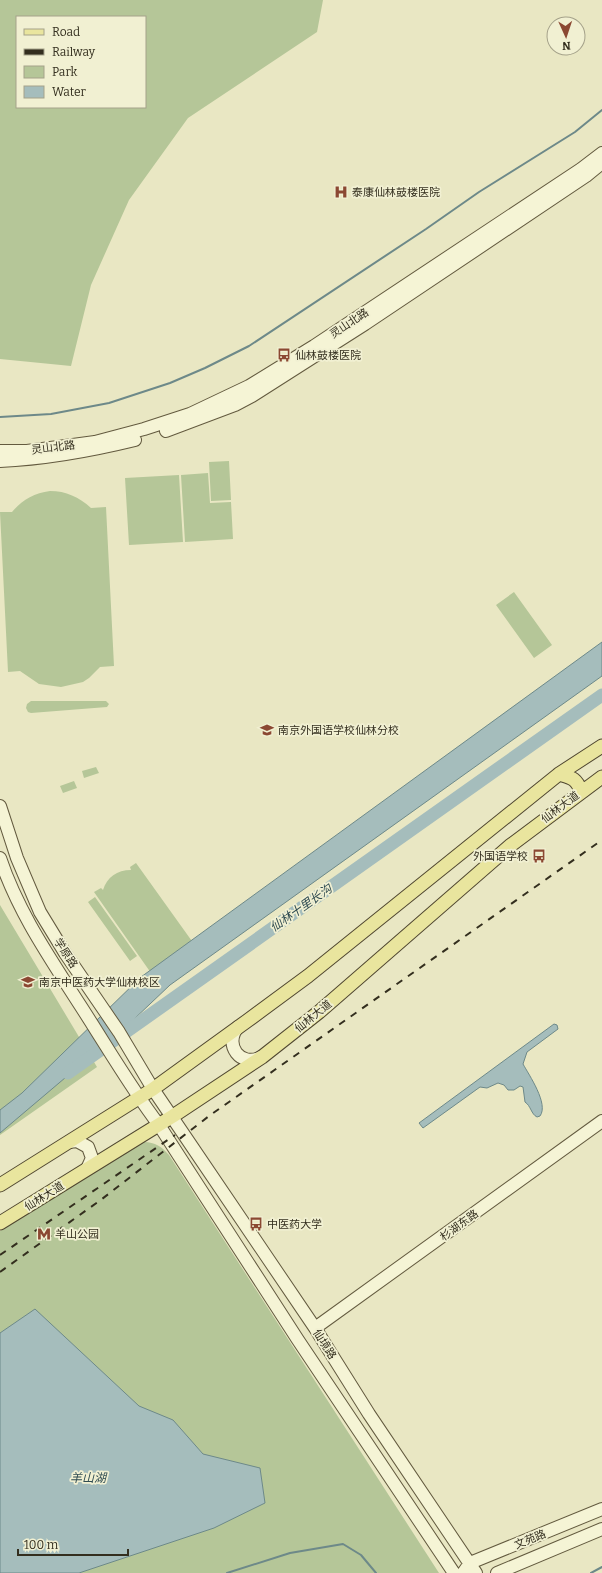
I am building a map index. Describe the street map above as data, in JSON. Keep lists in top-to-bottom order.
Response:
{
  "streets": {
    "main road": [
      "灵山北路",
      "仙林大道",
      "学原路",
      "杉湖东路",
      "仙境路",
      "文苑路"
    ]
  },
  "crossings": [
    ["仙林大道", "学原路"],
    ["仙林大道", "仙境路"],
    ["学原路", "仙境路"],
    ["杉湖东路", "仙境路"],
    ["仙境路", "文苑路"]
  ],
  "water": ["仙林十里长沟", "羊山湖"],
  "places": {
    "hospital": ["泰康仙林鼓楼医院"],
    "bus stop": ["仙林鼓楼医院", "外国语学校", "中医药大学"],
    "school or university": ["南京外国语学校仙林分校", "南京中医药大学仙林校区"],
    "metro station": ["羊山公园"]
  },
  "legend": [
    "Road",
    "Railway",
    "Park",
    "Water"
  ],
  "scale_bar": "100 m",
  "north": "bottom"
}
